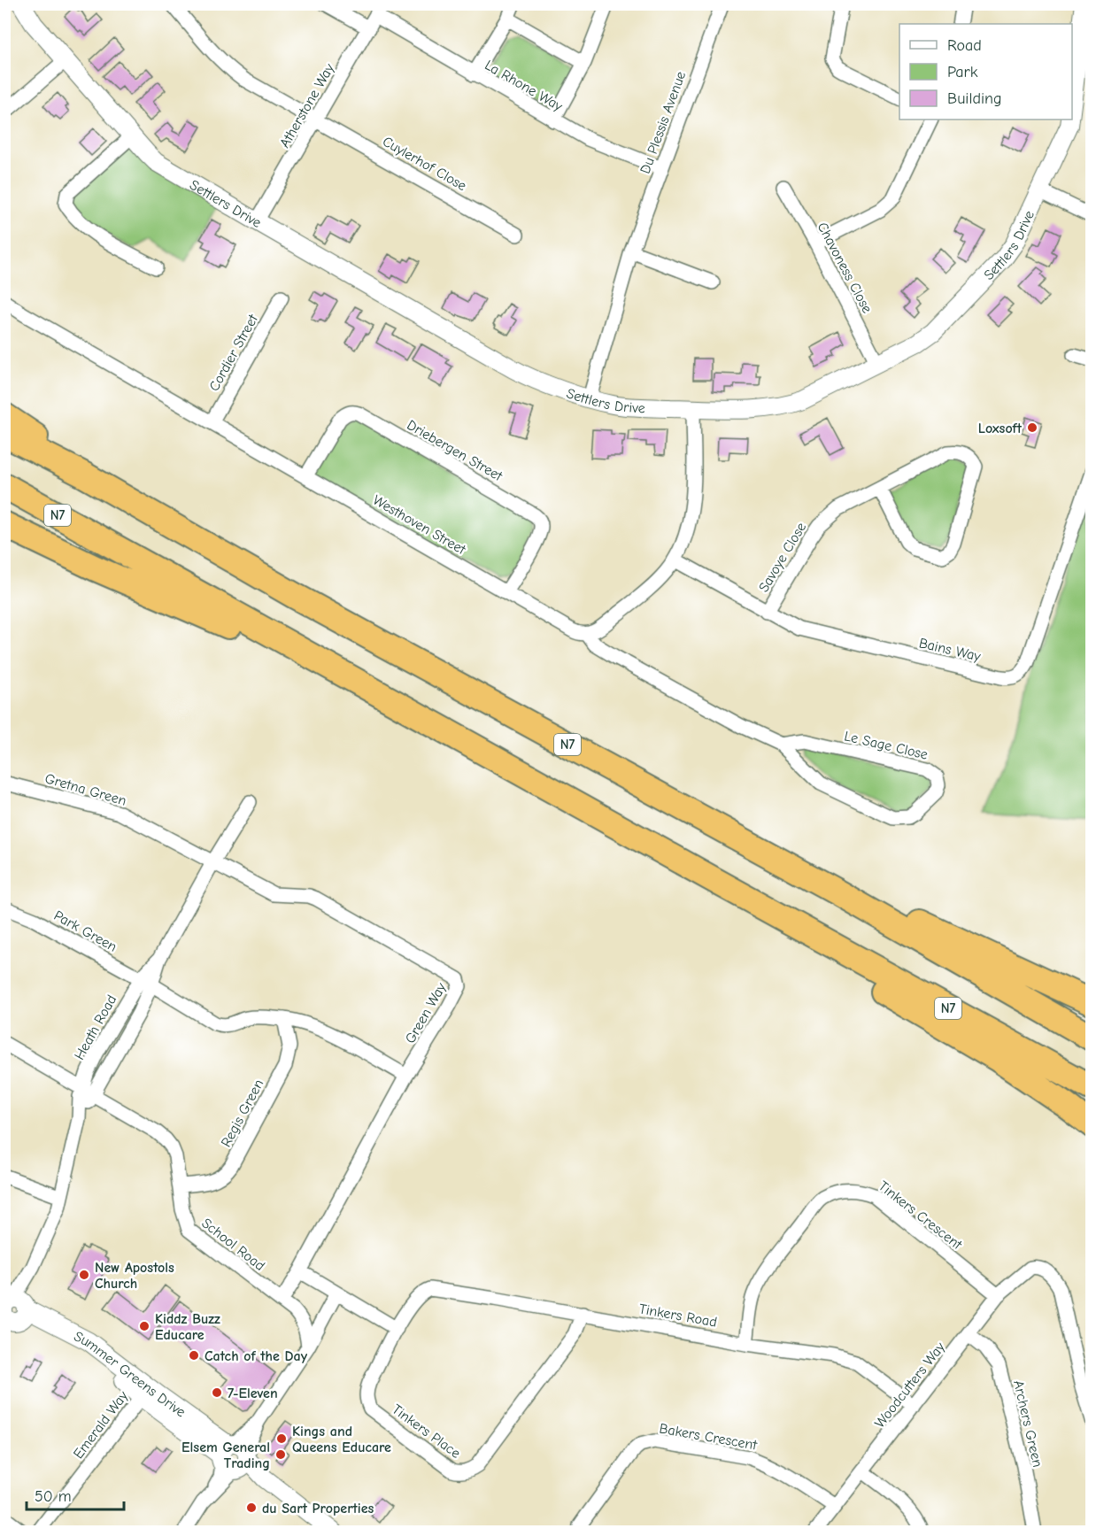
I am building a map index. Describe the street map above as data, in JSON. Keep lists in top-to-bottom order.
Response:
{
  "streets": {
    "highway": ["N7"],
    "street": [
      "La Rhone Way",
      "Atherstone Way",
      "Du Plessis Avenue",
      "Cuylerhof Close",
      "Settlers Drive",
      "Chavoness Close",
      "Cordier Street",
      "Driebergen Street",
      "Westhoven Street",
      "Savoye Close",
      "Bains Way",
      "Le Sage Close",
      "Gretna Green",
      "Park Green",
      "Green Way",
      "Regis Green",
      "Tinkers Crescent",
      "School Road",
      "Tinkers Road",
      "Summer Greens Drive",
      "Woodcutters Way",
      "Archers Green",
      "Emerald Way",
      "Tinkers Place",
      "Bakers Crescent"
    ]
  },
  "crossings": [
    ["La Rhone Way", "Atherstone Way"],
    ["La Rhone Way", "Du Plessis Avenue"],
    ["Atherstone Way", "Cuylerhof Close"],
    ["Atherstone Way", "Settlers Drive"],
    ["Du Plessis Avenue", "Settlers Drive"],
    ["Settlers Drive", "Chavoness Close"],
    ["Cordier Street", "Westhoven Street"],
    ["Driebergen Street", "Westhoven Street"],
    ["Westhoven Street", "Le Sage Close"],
    ["Savoye Close", "Bains Way"],
    ["Gretna Green", "Green Way"],
    ["Park Green", "Green Way"],
    ["Park Green", "Regis Green"],
    ["Green Way", "School Road"],
    ["Regis Green", "School Road"],
    ["Tinkers Crescent", "Tinkers Road"],
    ["Tinkers Crescent", "Woodcutters Way"],
    ["Tinkers Road", "Woodcutters Way"],
    ["Tinkers Road", "Tinkers Place"],
    ["Summer Greens Drive", "Emerald Way"],
    ["Woodcutters Way", "Archers Green"],
    ["Woodcutters Way", "Bakers Crescent"]
  ],
  "places": [
    "Loxsoft",
    "New Apostols Church",
    "Kiddz Buzz Educare",
    "Catch of the Day",
    "7-Eleven",
    "Kings and Queens Educare",
    "Elsem General Trading",
    "du Sart Properties"
  ],
  "legend": ["Road", "Park", "Building"],
  "scale_bar": "50 m"
}
